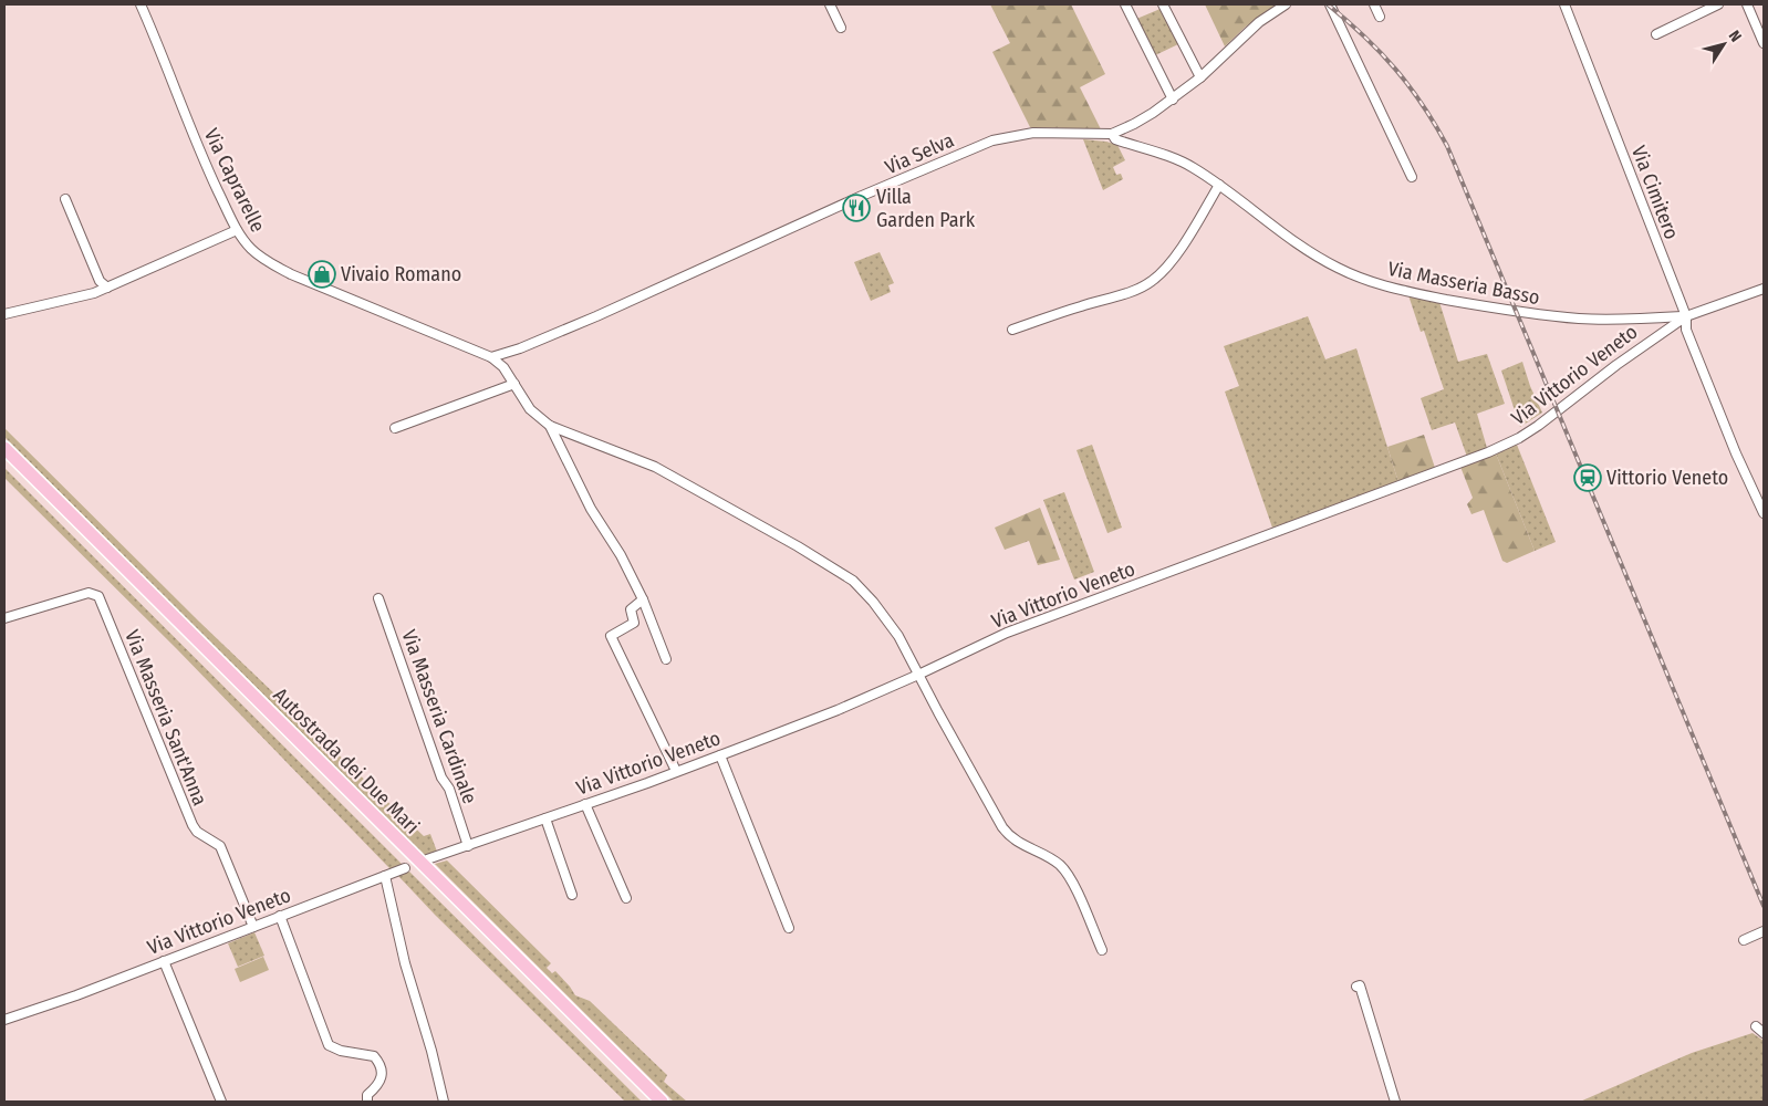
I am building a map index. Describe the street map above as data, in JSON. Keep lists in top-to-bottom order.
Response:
{
  "streets": {
    "highway": ["Autostrada dei Due Mari"],
    "street": [
      "Via Selva",
      "Via Caprarelle",
      "Via Cimitero",
      "Via Masseria Basso",
      "Via Vittorio Veneto",
      "Via Masseria Cardinale",
      "Via Masseria Sant'Anna"
    ]
  },
  "crossings": [
    ["Via Selva", "Via Caprarelle"],
    ["Via Selva", "Via Masseria Basso"],
    ["Via Cimitero", "Via Masseria Basso"],
    ["Via Cimitero", "Via Vittorio Veneto"],
    ["Via Masseria Basso", "Via Vittorio Veneto"],
    ["Via Vittorio Veneto", "Via Masseria Cardinale"],
    ["Via Vittorio Veneto", "Via Masseria Sant'Anna"]
  ],
  "places": {
    "restaurant": ["Villa Garden Park"],
    "shop": ["Vivaio Romano"],
    "station": ["Vittorio Veneto"]
  },
  "north": "top right"
}
